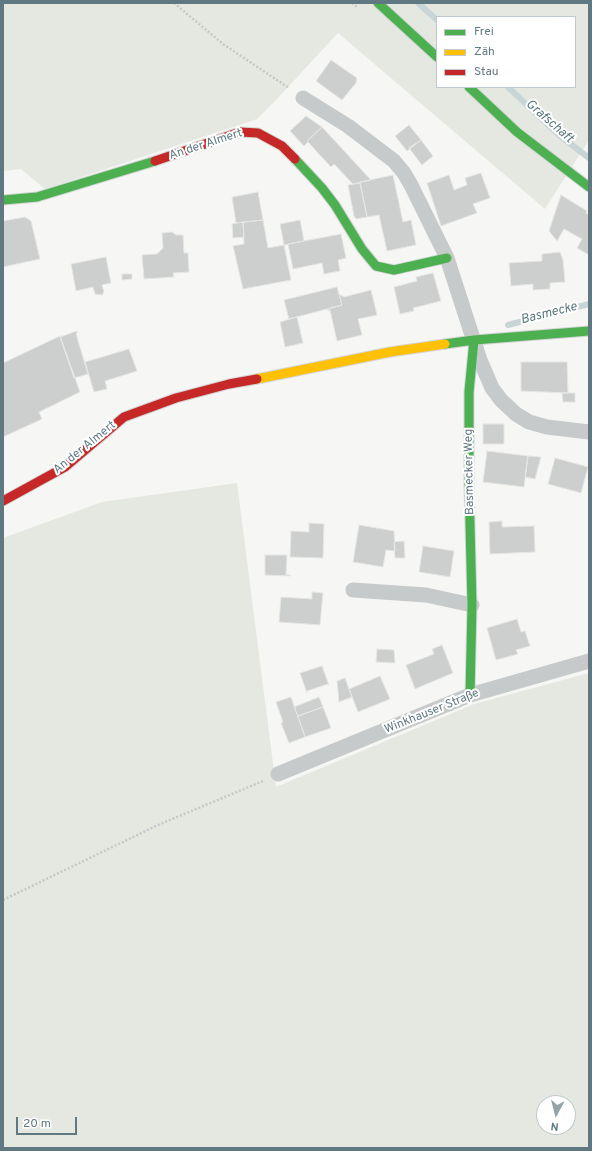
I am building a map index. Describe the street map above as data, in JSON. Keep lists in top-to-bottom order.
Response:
{
  "streets": {
    "street": ["An der Almert", "Basmecker Weg", "Winkhauser Straße"]
  },
  "crossings": [
    ["An der Almert", "Basmecker Weg"],
    ["Basmecker Weg", "Winkhauser Straße"]
  ],
  "water": ["Grafschaft", "Basmecke"],
  "legend": ["Frei", "Zäh", "Stau"],
  "scale_bar": "20 m",
  "north": "bottom"
}
